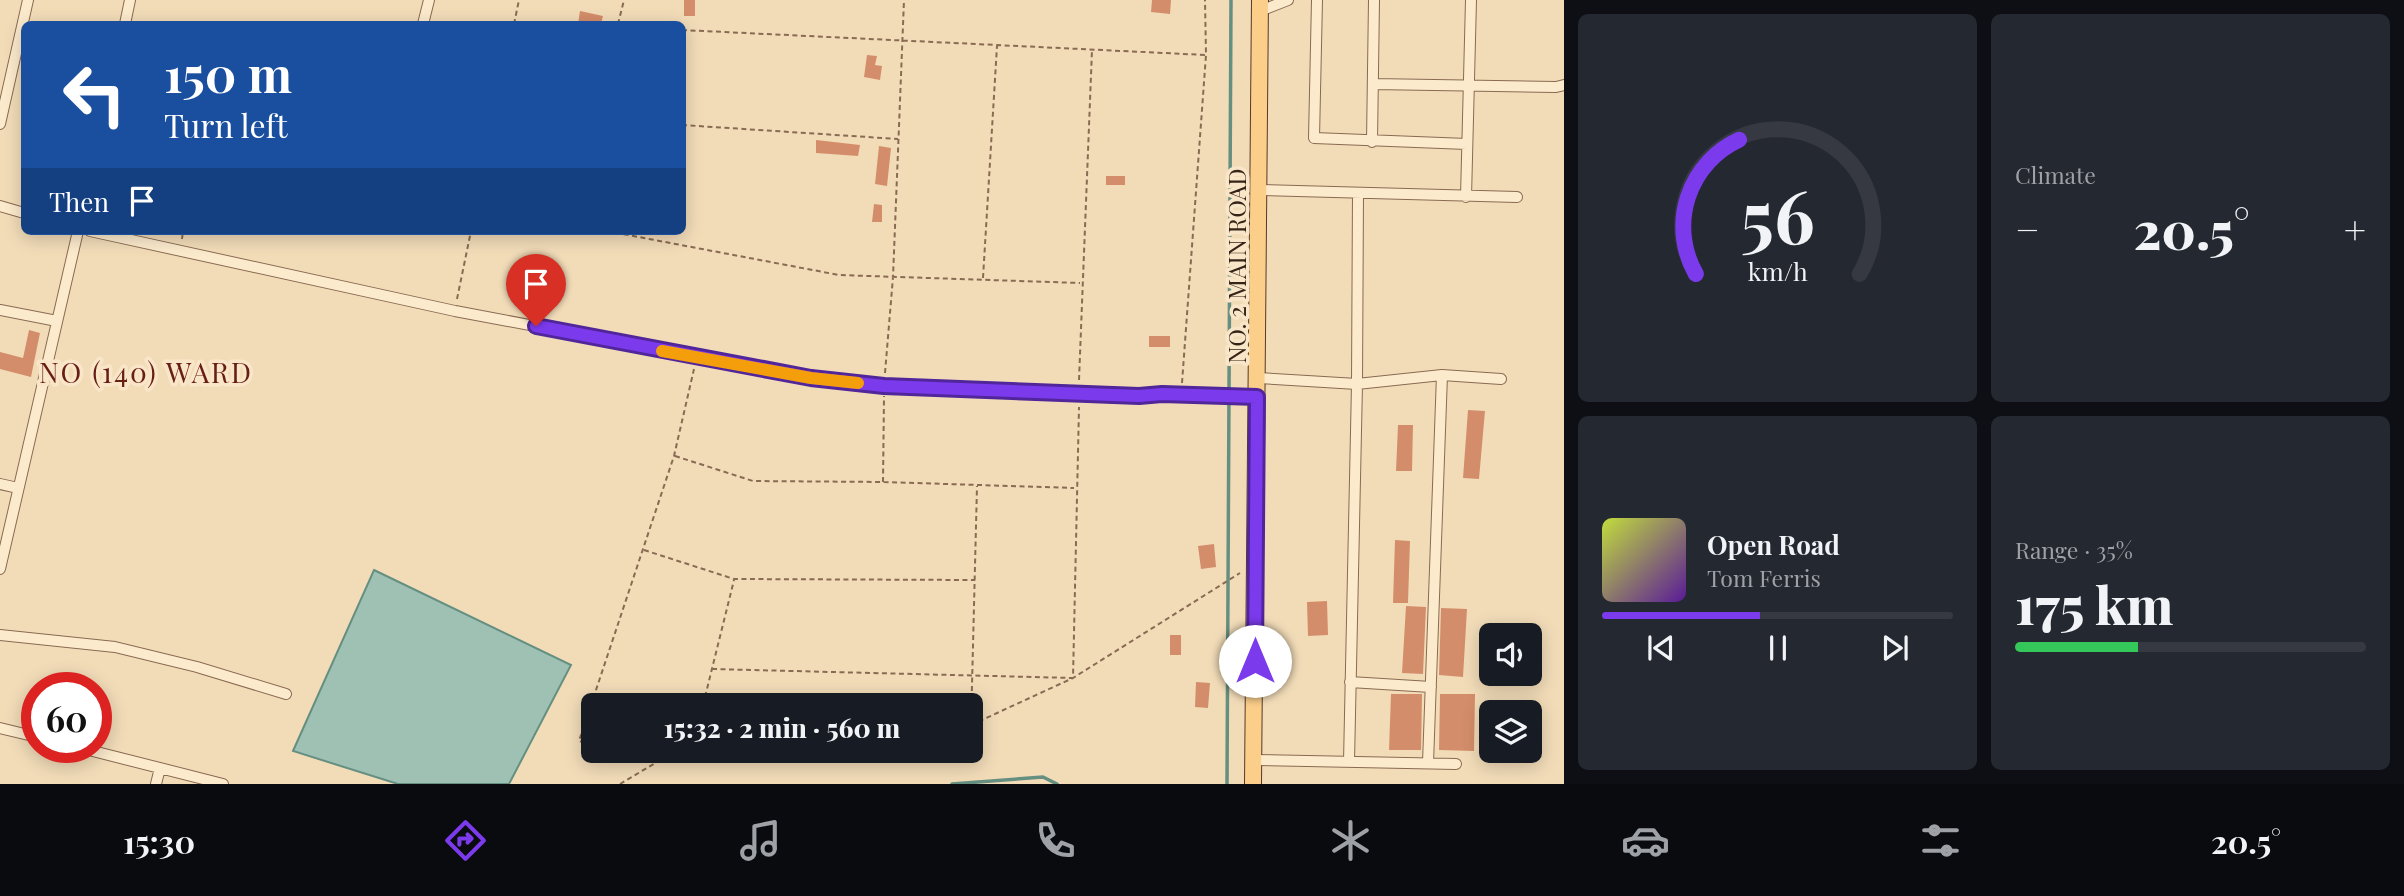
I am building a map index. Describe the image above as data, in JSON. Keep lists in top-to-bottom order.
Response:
{
  "streets": {
    "main road": ["NO. 2 MAIN ROAD"]
  },
  "districts": ["NO (140) WARD"],
  "page": {
    "tile": [
      "Climate",
      ["Range · 35%", "175 km"]
    ],
    "turn": ["150 m", "Turn left"],
    "then": "Then",
    "heat": ["−", "20.5°", "+"],
    "song": ["Open Road", "Tom Ferris"],
    "limit": "60",
    "trip": "15:32 · 2 min · 560 m",
    "tabs": ["15:30", "20.5°"],
    "gauge": ["56", "km/h"]
  }
}
